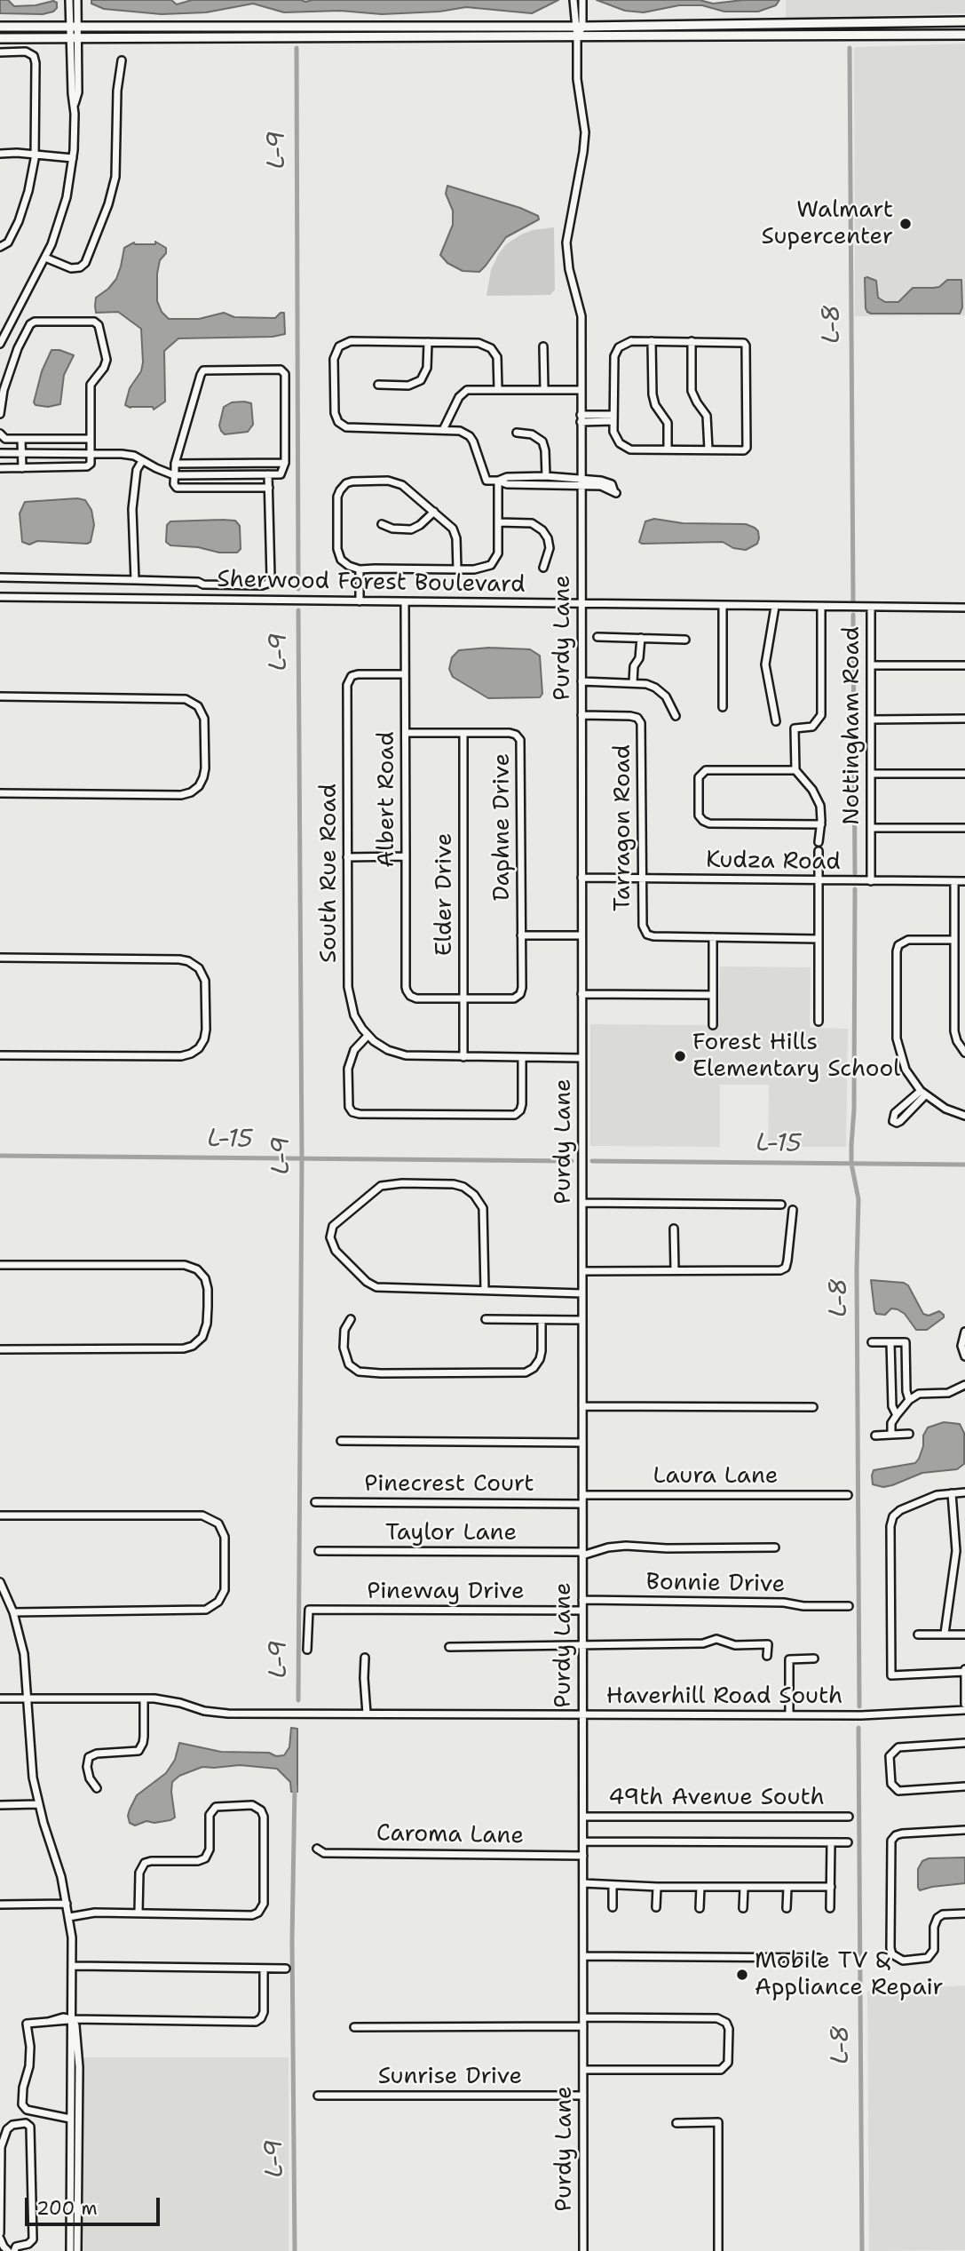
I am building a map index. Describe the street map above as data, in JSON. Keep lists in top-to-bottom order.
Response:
{
  "streets": {
    "street": [
      "Sherwood Forest Boulevard",
      "Purdy Lane",
      "Nottingham Road",
      "Albert Road",
      "Daphne Drive",
      "Tarragon Road",
      "Kudza Road",
      "South Rue Road",
      "Elder Drive",
      "Laura Lane",
      "Pinecrest Court",
      "Taylor Lane",
      "Bonnie Drive",
      "Pineway Drive",
      "Haverhill Road South",
      "49th Avenue South",
      "Caroma Lane",
      "Sunrise Drive"
    ]
  },
  "crossings": [
    ["Sherwood Forest Boulevard", "Purdy Lane"],
    ["Sherwood Forest Boulevard", "Nottingham Road"],
    ["Sherwood Forest Boulevard", "Albert Road"],
    ["Purdy Lane", "Tarragon Road"],
    ["Purdy Lane", "Kudza Road"],
    ["Purdy Lane", "Laura Lane"],
    ["Purdy Lane", "Pinecrest Court"],
    ["Purdy Lane", "Taylor Lane"],
    ["Purdy Lane", "Bonnie Drive"],
    ["Purdy Lane", "Pineway Drive"],
    ["Purdy Lane", "Haverhill Road South"],
    ["Purdy Lane", "49th Avenue South"],
    ["Purdy Lane", "Caroma Lane"],
    ["Purdy Lane", "Sunrise Drive"],
    ["Nottingham Road", "Kudza Road"],
    ["Albert Road", "Daphne Drive"],
    ["Albert Road", "South Rue Road"],
    ["Albert Road", "Elder Drive"],
    ["Daphne Drive", "Elder Drive"],
    ["Tarragon Road", "Kudza Road"]
  ],
  "water": ["L-9", "L-8", "L-15"],
  "places": ["Walmart Supercenter", "Forest Hills Elementary School", "Mobile TV & Appliance Repair"],
  "scale_bar": "200 m"
}
